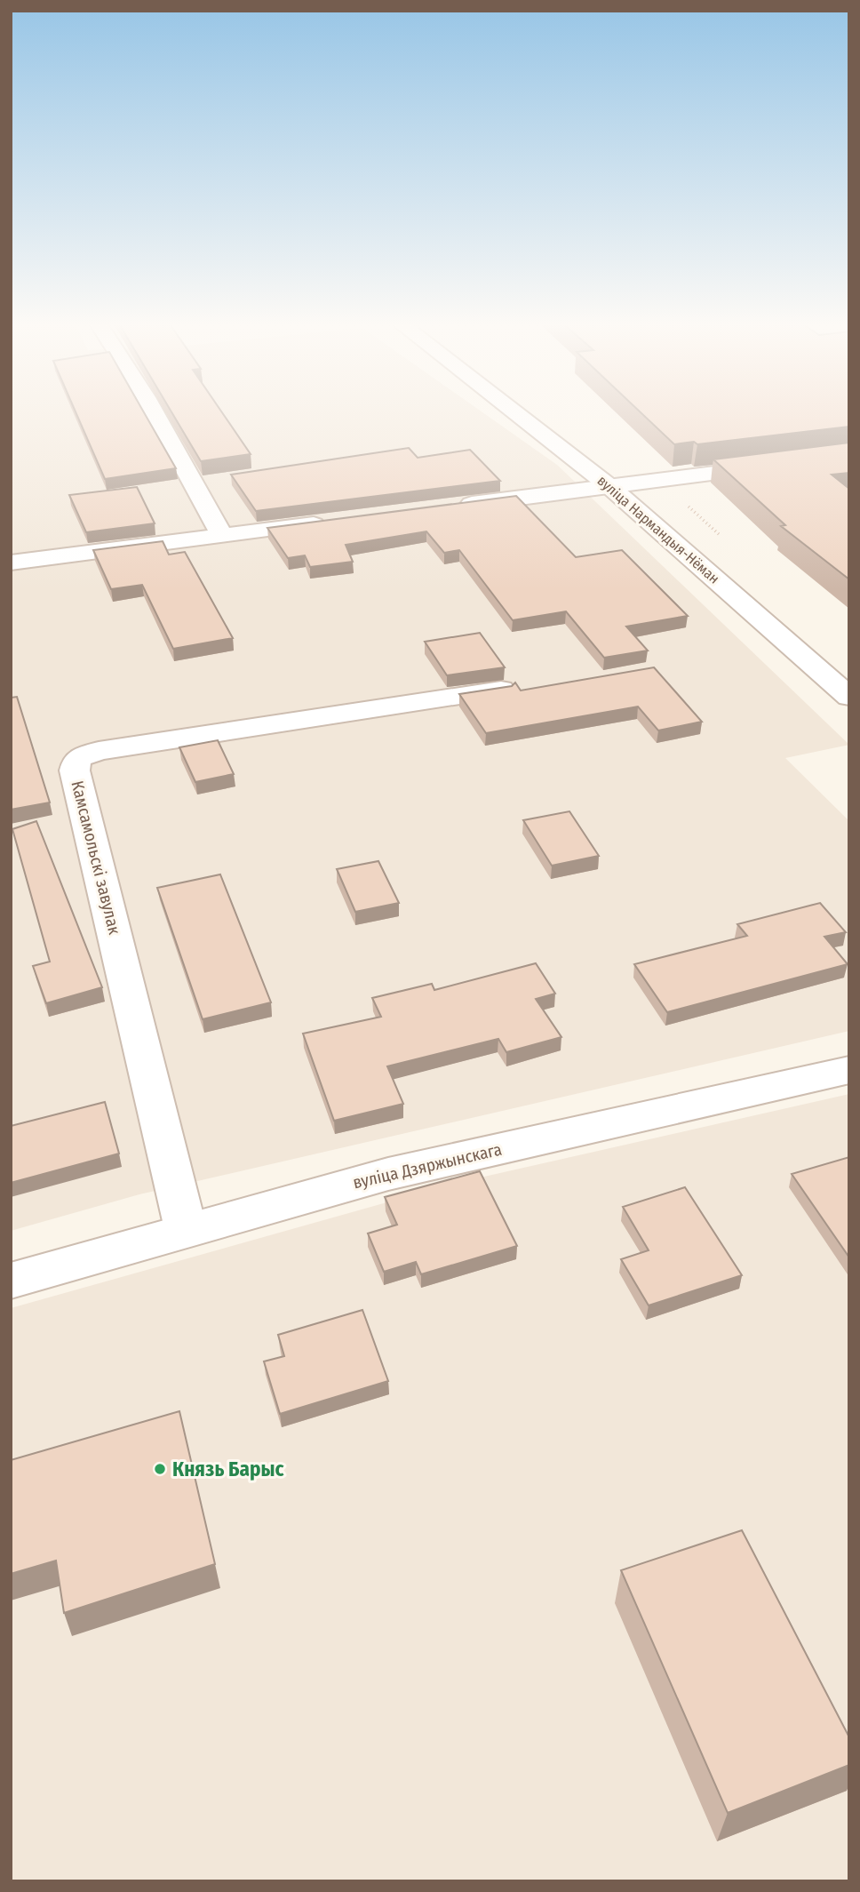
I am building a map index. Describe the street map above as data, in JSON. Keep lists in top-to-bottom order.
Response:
{
  "streets": {
    "street": ["вуліца Нармандыя-Нёман", "Камсамольскі завулак", "вуліца Дзяржынскага"]
  },
  "crossings": [
    ["Камсамольскі завулак", "вуліца Дзяржынскага"]
  ],
  "places": ["Князь Барыс"]
}
